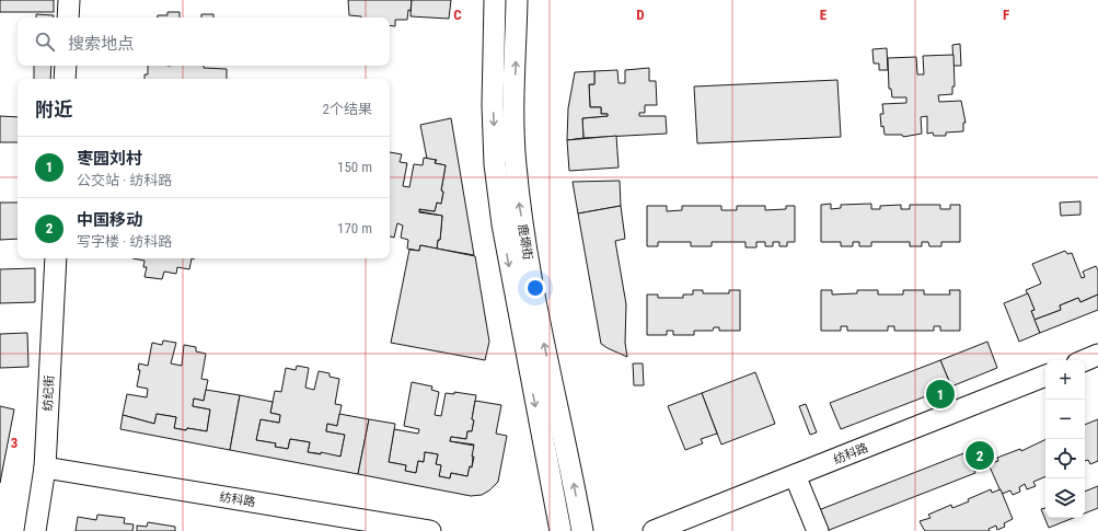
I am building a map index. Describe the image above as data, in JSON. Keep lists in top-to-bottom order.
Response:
{
  "streets": {
    "street": ["鹿塬街", "纺纪街", "纺科路"]
  },
  "crossings": [
    ["纺纪街", "纺科路"]
  ],
  "page": {
    "search": "搜索地点",
    "heading": ["附近", "2个结果"],
    "list": [
      {
        "mark": "1",
        "name": "枣园刘村",
        "note": "公交站 · 纺科路",
        "value": "150 m"
      },
      {
        "mark": "2",
        "name": "中国移动",
        "note": "写字楼 · 纺科路",
        "value": "170 m"
      }
    ],
    "map_buttons": ["+", "−"],
    "pins": ["1", "2"]
  },
  "grid": {
    "columns": [
      "C",
      "D",
      "E",
      "F"
    ],
    "rows": ["3"]
  }
}
